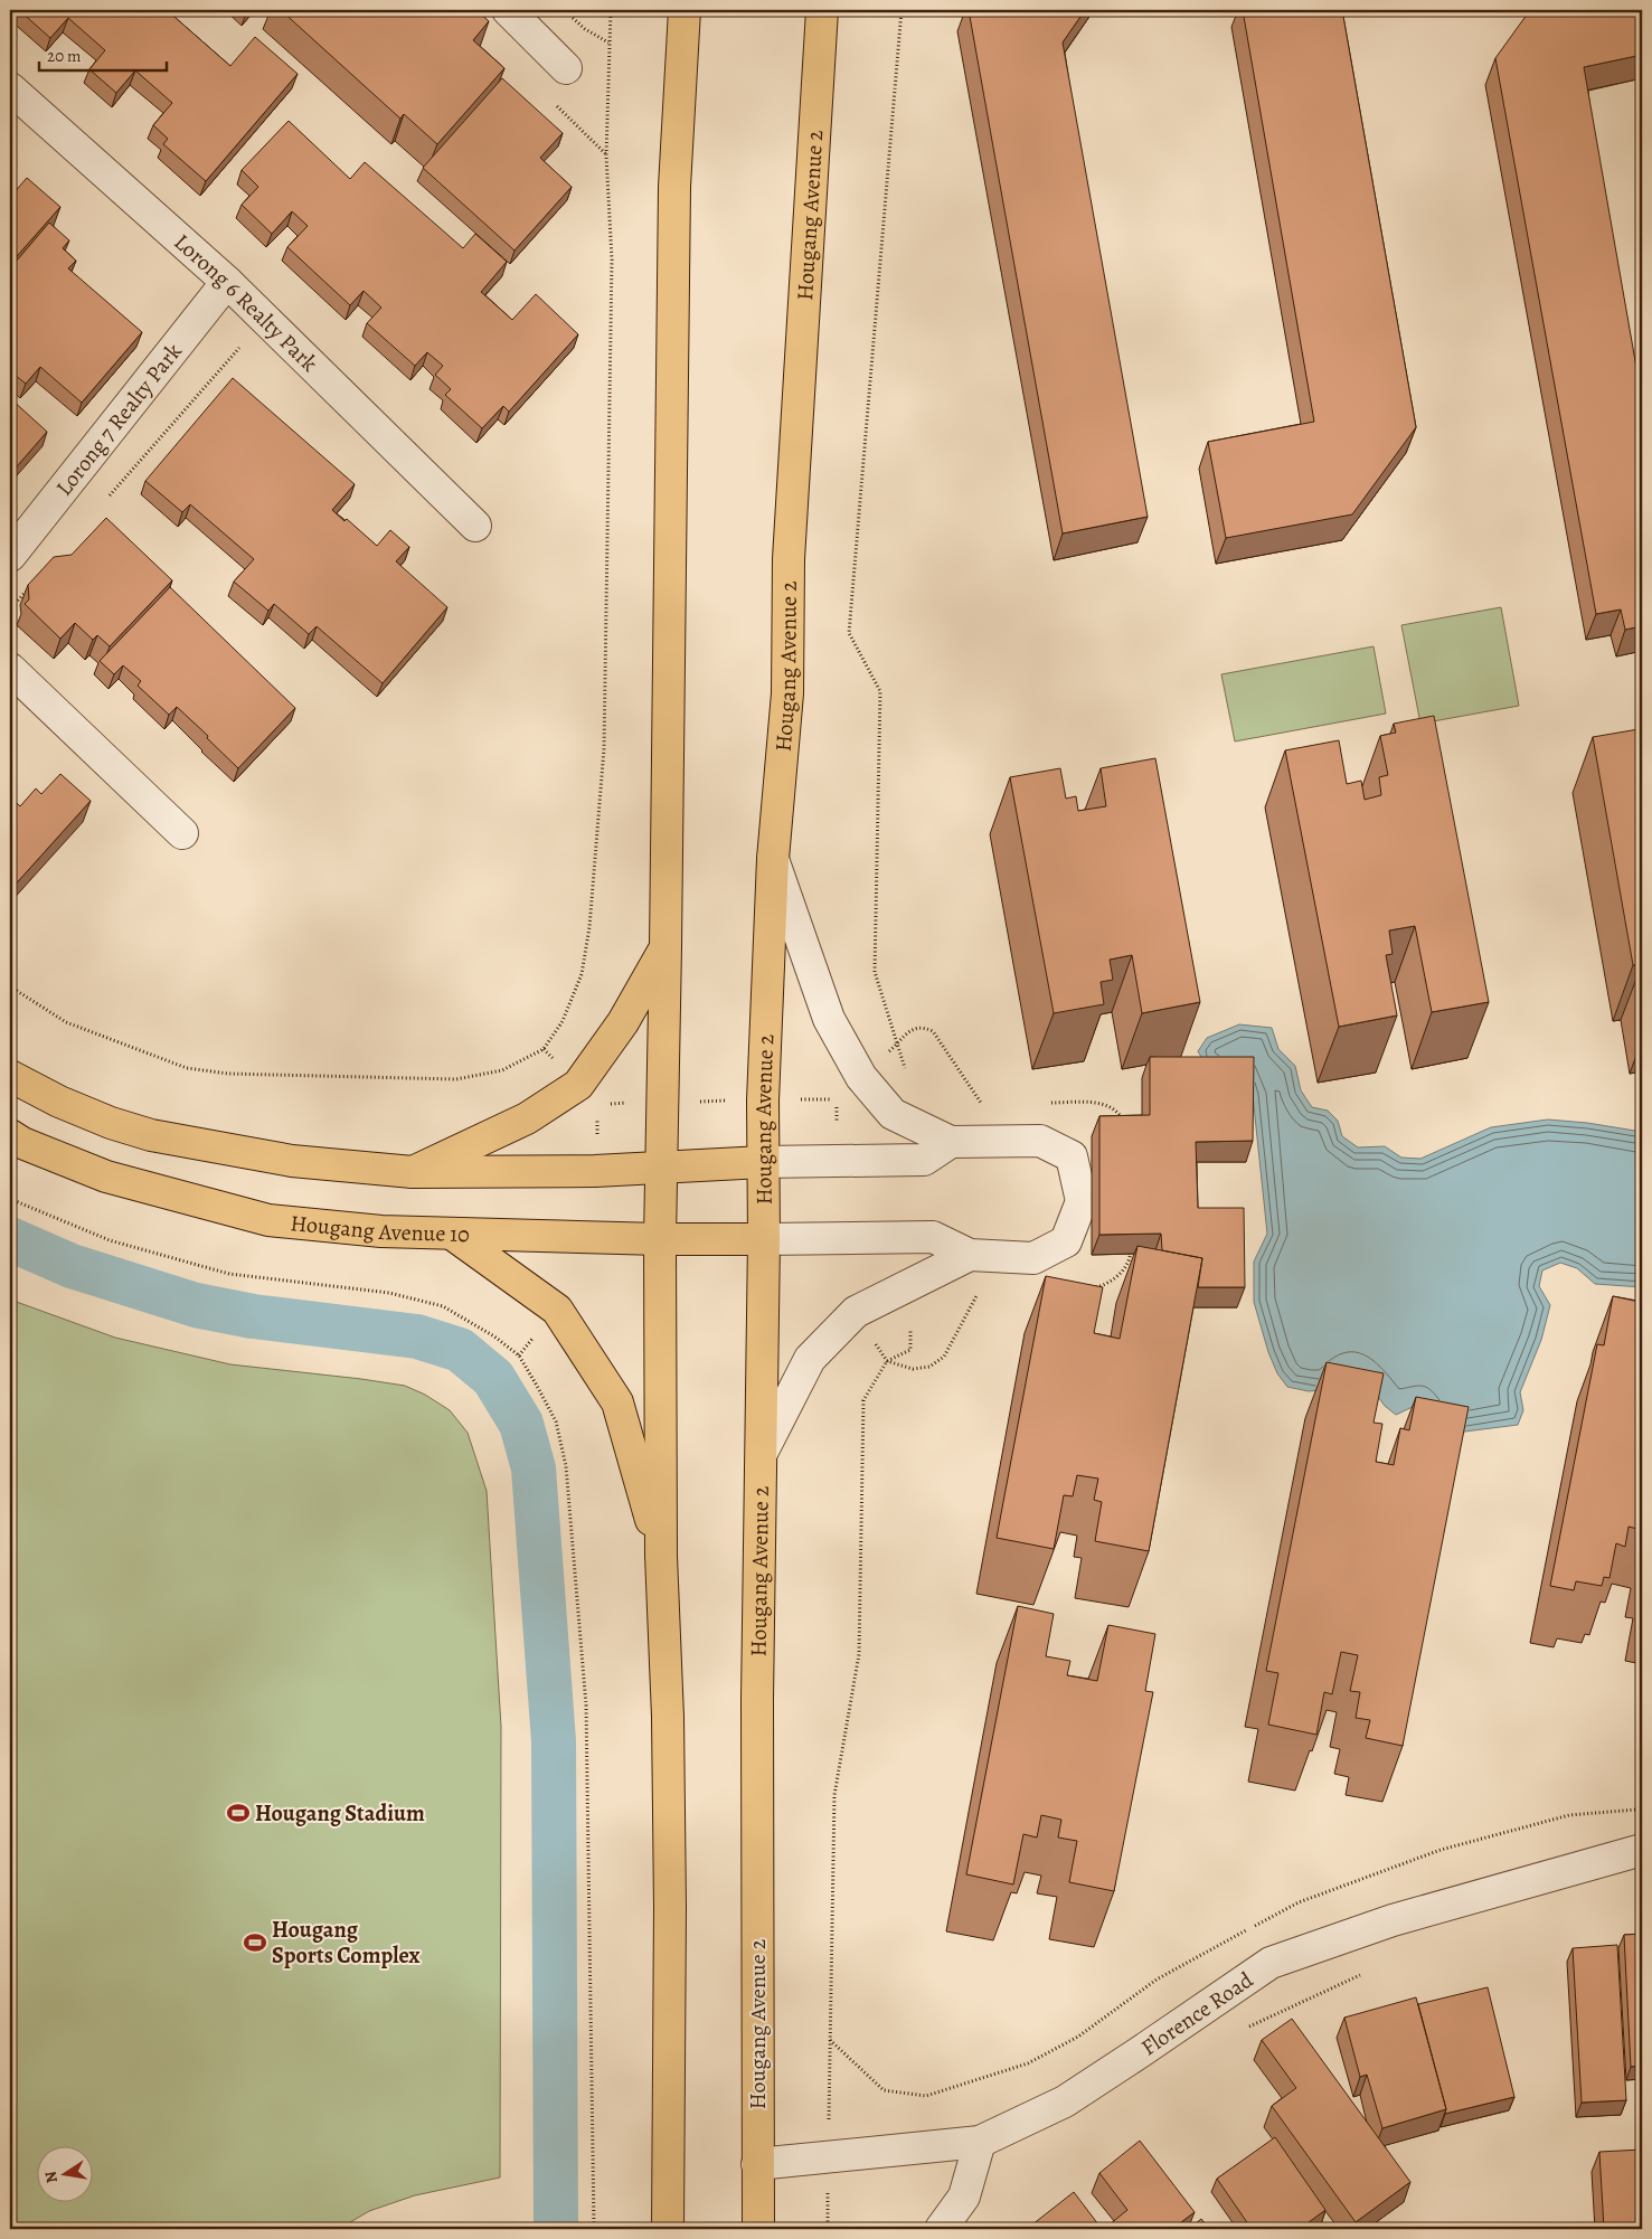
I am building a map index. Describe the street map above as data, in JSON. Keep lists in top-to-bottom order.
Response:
{
  "streets": {
    "main road": ["Hougang Avenue 2", "Hougang Avenue 10"],
    "street": ["Lorong 6 Realty Park", "Lorong 7 Realty Park", "Florence Road"]
  },
  "crossings": [
    ["Hougang Avenue 2", "Hougang Avenue 10"],
    ["Hougang Avenue 2", "Florence Road"],
    ["Lorong 6 Realty Park", "Lorong 7 Realty Park"]
  ],
  "places": {
    "sports": ["Hougang Stadium", "Hougang Sports Complex"]
  },
  "scale_bar": "20 m",
  "north": "left"
}
